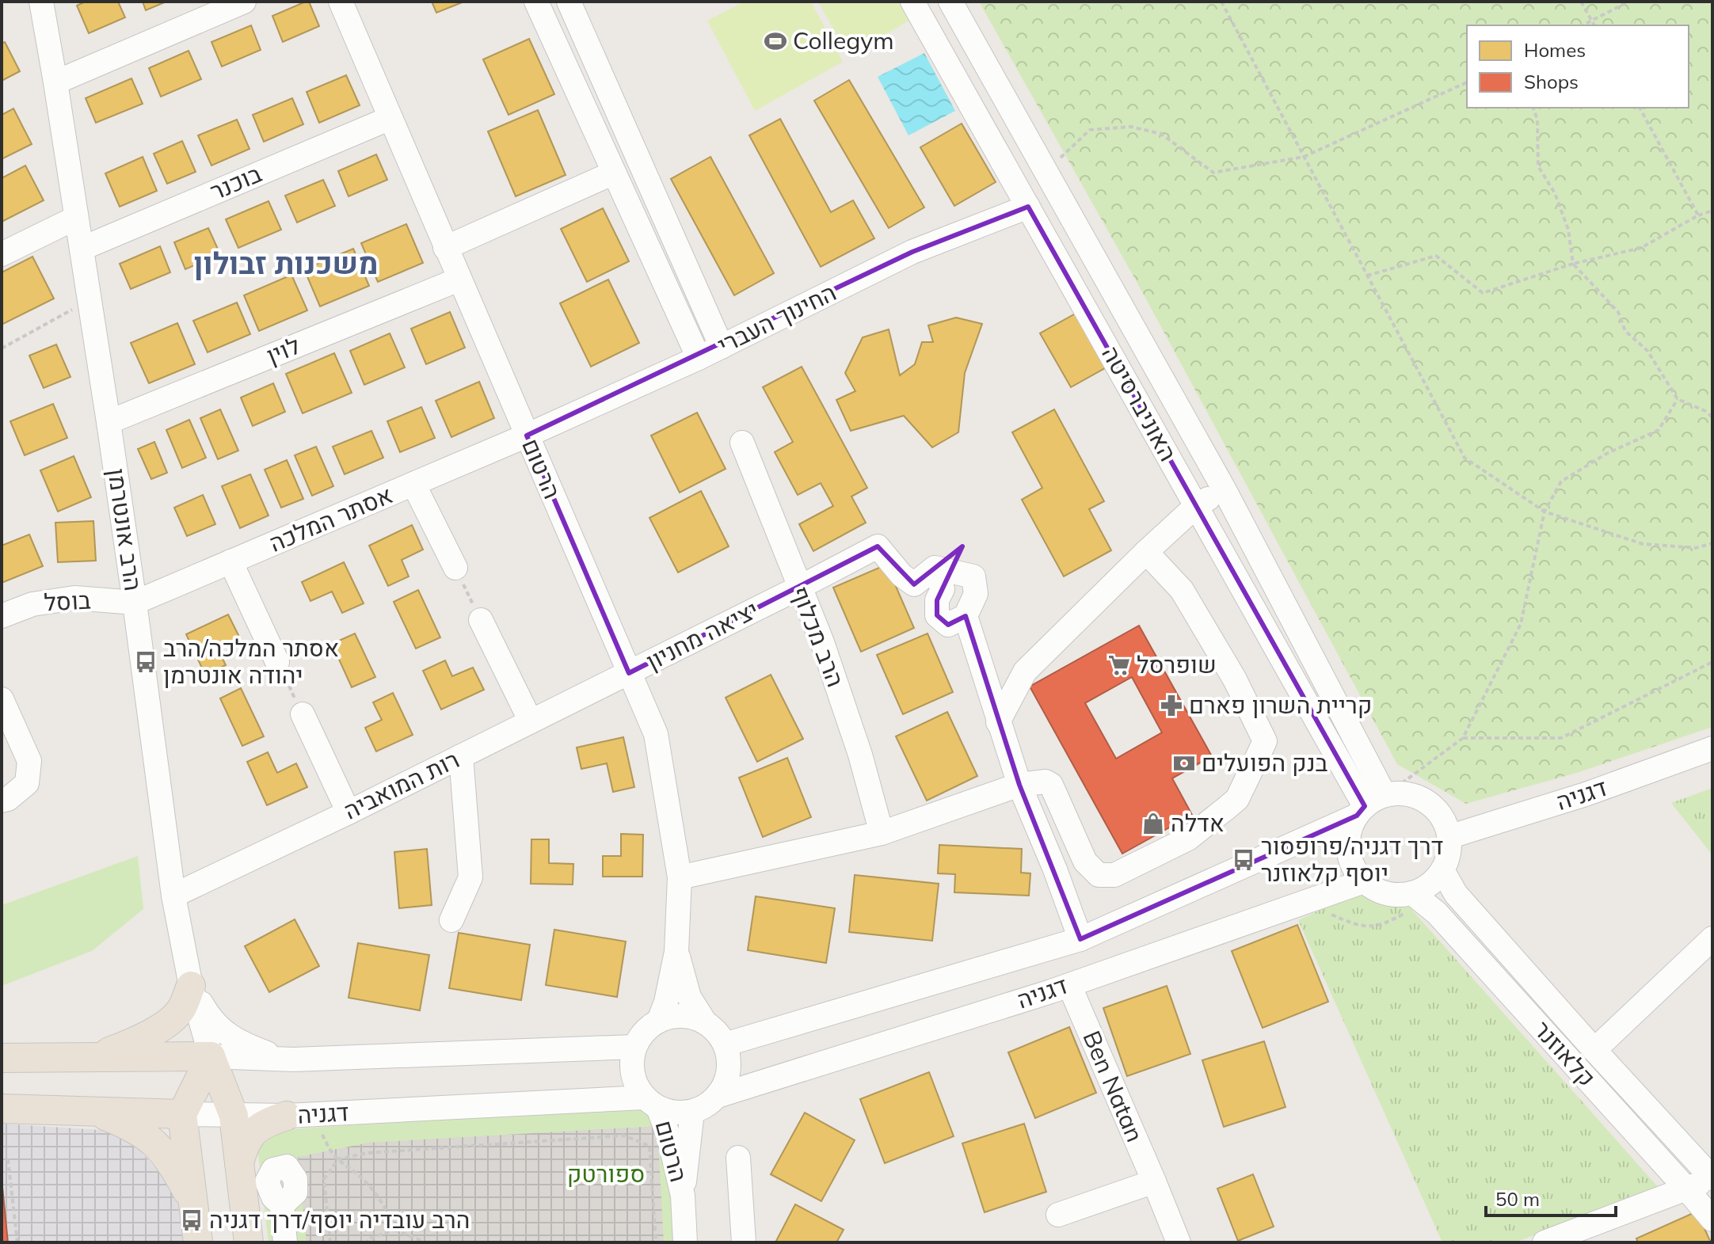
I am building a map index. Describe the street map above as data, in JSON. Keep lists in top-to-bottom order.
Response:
{
  "streets": {
    "main road": ["דגניה"],
    "street": [
      "בוכנר",
      "החינוך העברי",
      "לוין",
      "האוניברסיטה",
      "הרטום",
      "אסתר המלכה",
      "הרב אונטרמן",
      "בוסל",
      "יציאה מחניון",
      "הרב מכלוף",
      "רות המואביה",
      "קלאוזנר",
      "Ben Natan"
    ]
  },
  "crossings": [
    ["בוכנר", "הרטום"],
    ["בוכנר", "הרב אונטרמן"],
    ["החינוך העברי", "האוניברסיטה"],
    ["החינוך העברי", "הרטום"],
    ["החינוך העברי", "אסתר המלכה"],
    ["לוין", "הרטום"],
    ["לוין", "הרב אונטרמן"],
    ["האוניברסיטה", "דגניה"],
    ["האוניברסיטה", "קלאוזנר"],
    ["הרטום", "אסתר המלכה"],
    ["הרטום", "יציאה מחניון"],
    ["הרטום", "רות המואביה"],
    ["הרטום", "דגניה"],
    ["אסתר המלכה", "הרב אונטרמן"],
    ["אסתר המלכה", "בוסל"],
    ["הרב אונטרמן", "בוסל"],
    ["הרב אונטרמן", "רות המואביה"],
    ["יציאה מחניון", "הרב מכלוף"],
    ["יציאה מחניון", "רות המואביה"],
    ["דגניה", "קלאוזנר"]
  ],
  "districts": ["משכנות זבולון"],
  "parks": ["ספורטק"],
  "places": {
    "sports": ["Collegym"],
    "bus stop": ["אסתר המלכה/הרב יהודה אונטרמן", "דרך דגניה/פרופסור יוסף קלאוזנר", "הרב עובדיה יוסף/דרך דגניה"],
    "supermarket": ["שופרסל"],
    "pharmacy": ["קריית השרון פארם"],
    "bank": ["בנק הפועלים"],
    "shop": ["אדלה"]
  },
  "legend": ["Homes", "Shops"],
  "scale_bar": "50 m"
}
